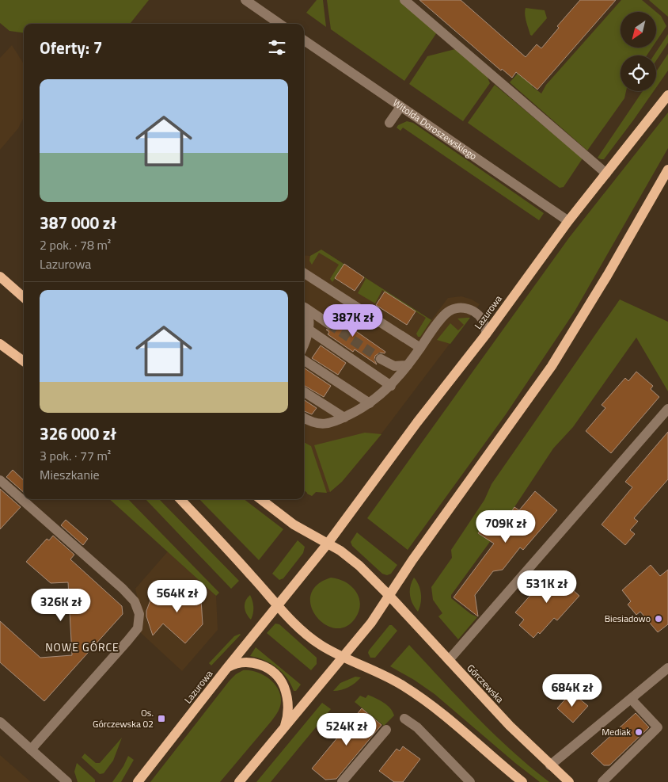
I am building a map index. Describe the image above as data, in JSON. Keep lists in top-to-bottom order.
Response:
{
  "streets": {
    "main road": ["Lazurowa", "Górczewska"],
    "street": ["Witolda Doroszewskiego"]
  },
  "crossings": [
    ["Witolda Doroszewskiego", "Lazurowa"],
    ["Lazurowa", "Górczewska"]
  ],
  "districts": ["NOWE GÓRCE"],
  "places": {
    "other": ["Biesiadowo", "Mediak"],
    "transit": ["Os. Górczewska 02"]
  },
  "north": "bottom left",
  "page": {
    "heading": "Oferty: 7",
    "list": [
      {
        "name": "387 000 zł",
        "note": "2 pok. · 78 m² · Lazurowa"
      },
      {
        "name": "326 000 zł",
        "note": "3 pok. · 77 m² · Mieszkanie"
      }
    ],
    "price": [
      "387K zł",
      "709K zł",
      "531K zł",
      "564K zł",
      "326K zł",
      "684K zł",
      "524K zł"
    ]
  }
}
